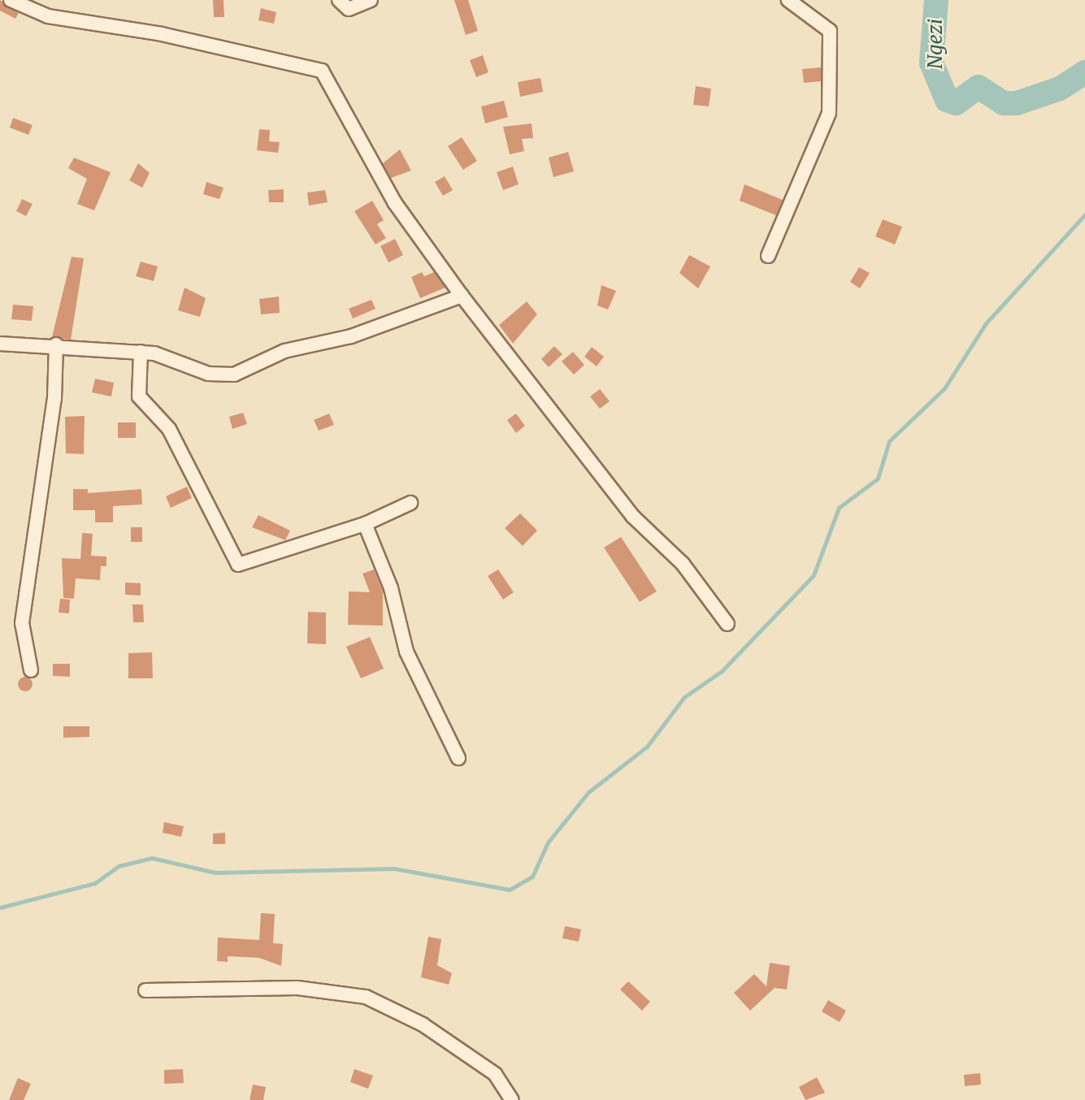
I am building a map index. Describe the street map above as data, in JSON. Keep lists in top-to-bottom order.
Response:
{
  "water": ["Ngezi"]
}
